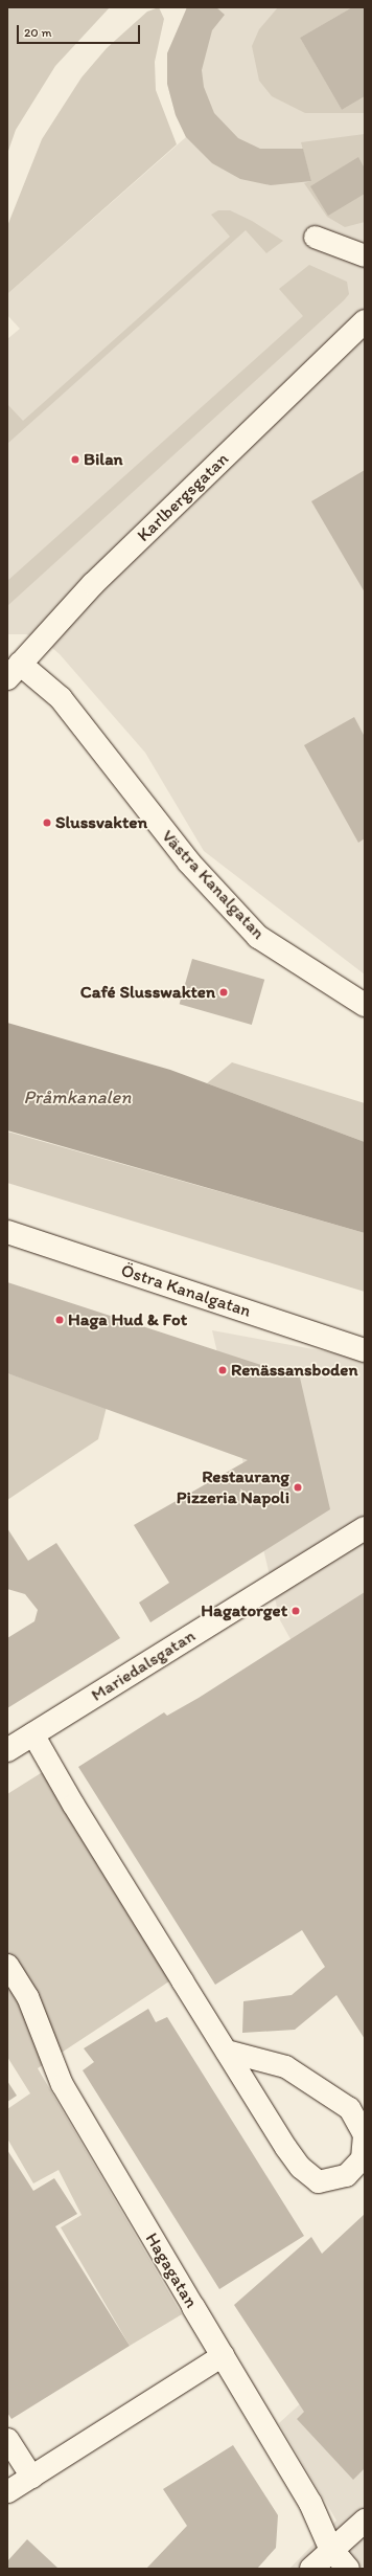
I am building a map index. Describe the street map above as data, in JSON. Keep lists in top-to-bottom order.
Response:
{
  "streets": {
    "street": [
      "Karlbergsgatan",
      "Västra Kanalgatan",
      "Östra Kanalgatan",
      "Mariedalsgatan",
      "Hagagatan"
    ]
  },
  "crossings": [
    ["Karlbergsgatan", "Västra Kanalgatan"]
  ],
  "water": ["Pråmkanalen"],
  "places": [
    "Bilan",
    "Slussvakten",
    "Café Slusswakten",
    "Haga Hud & Fot",
    "Renässansboden",
    "Restaurang Pizzeria Napoli",
    "Hagatorget"
  ],
  "scale_bar": "20 m"
}
